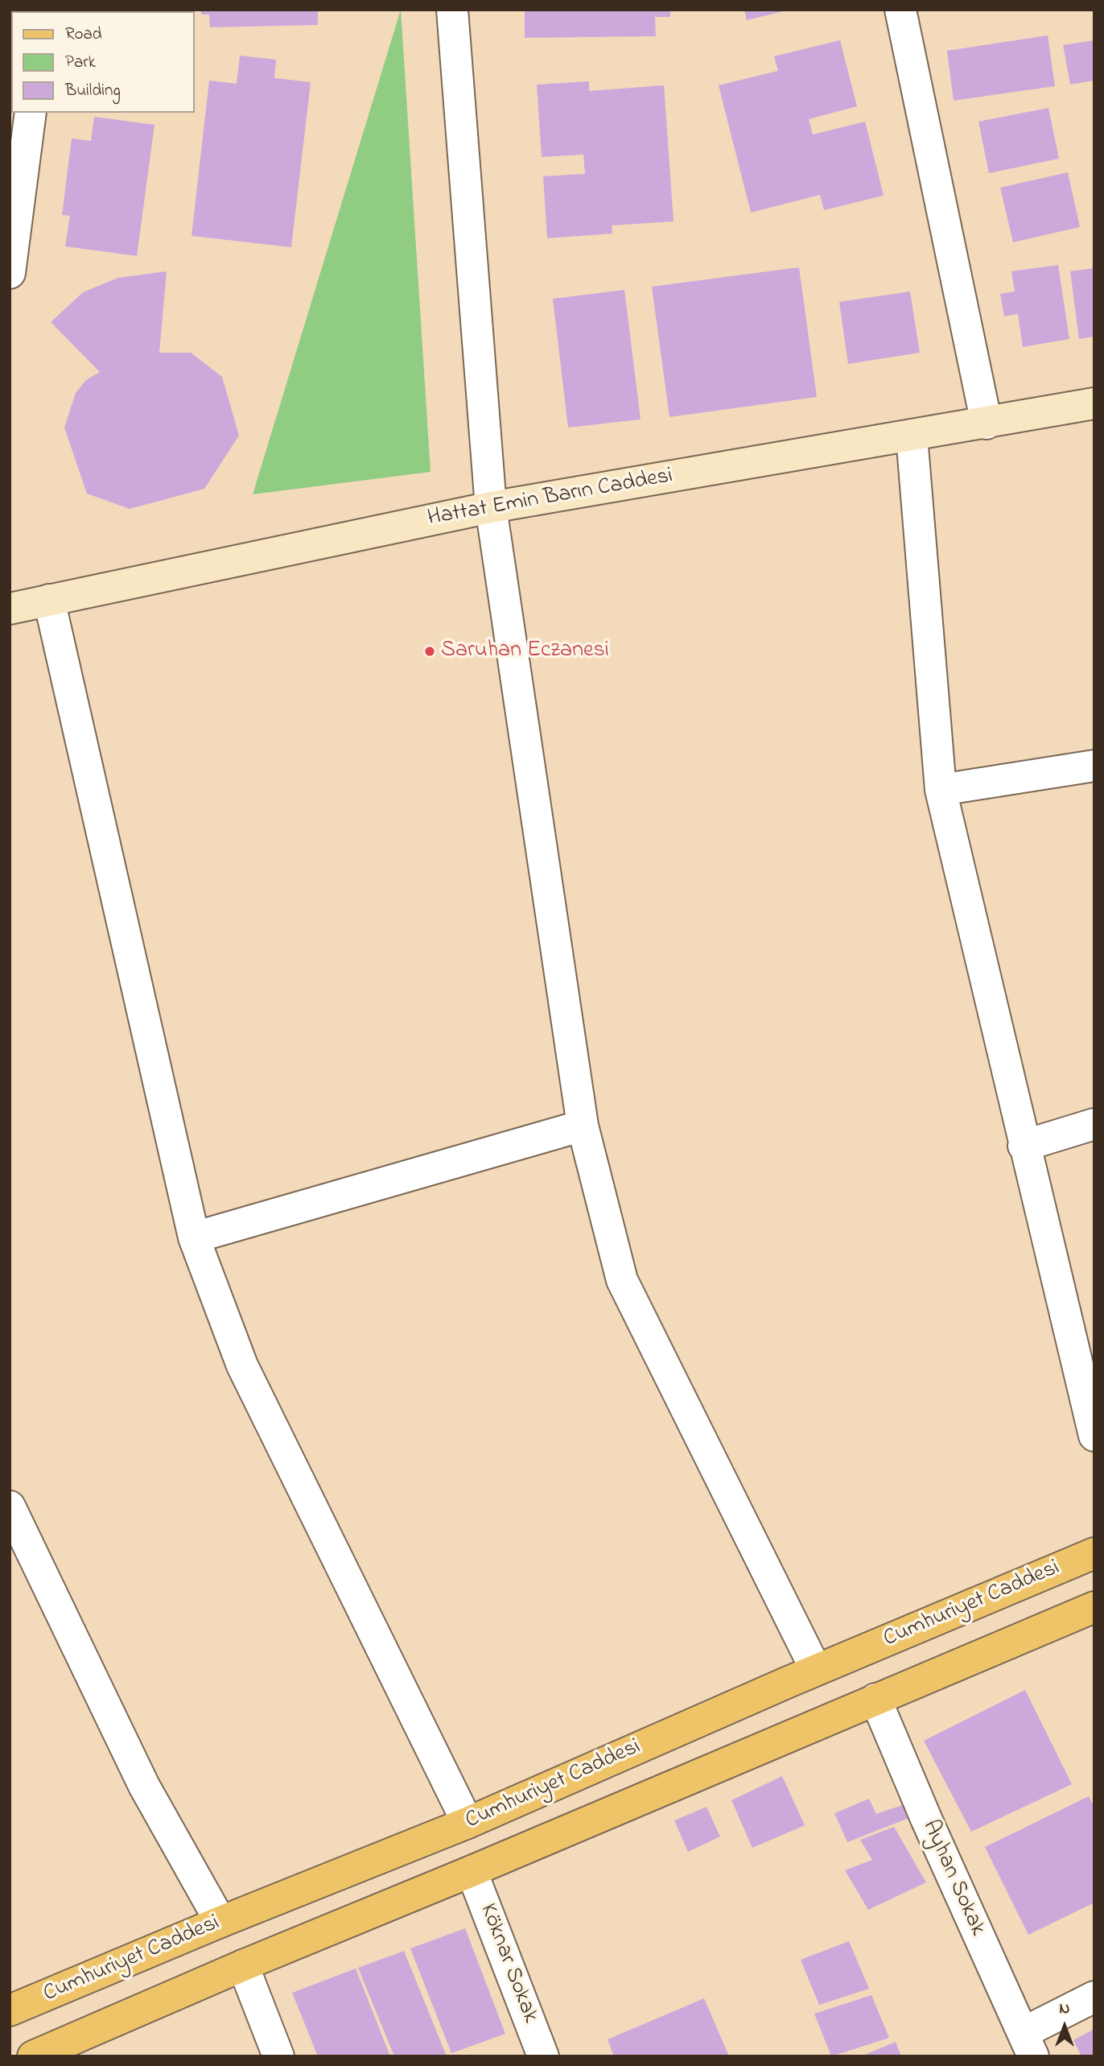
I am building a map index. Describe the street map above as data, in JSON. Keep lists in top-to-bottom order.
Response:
{
  "streets": {
    "main road": ["Hattat Emin Barın Caddesi", "Cumhuriyet Caddesi"],
    "street": ["Ayhan Sokak", "Köknar Sokak"]
  },
  "crossings": [
    ["Cumhuriyet Caddesi", "Ayhan Sokak"],
    ["Cumhuriyet Caddesi", "Köknar Sokak"]
  ],
  "places": ["Saruhan Eczanesi"],
  "legend": ["Road", "Park", "Building"],
  "north": "top"
}
